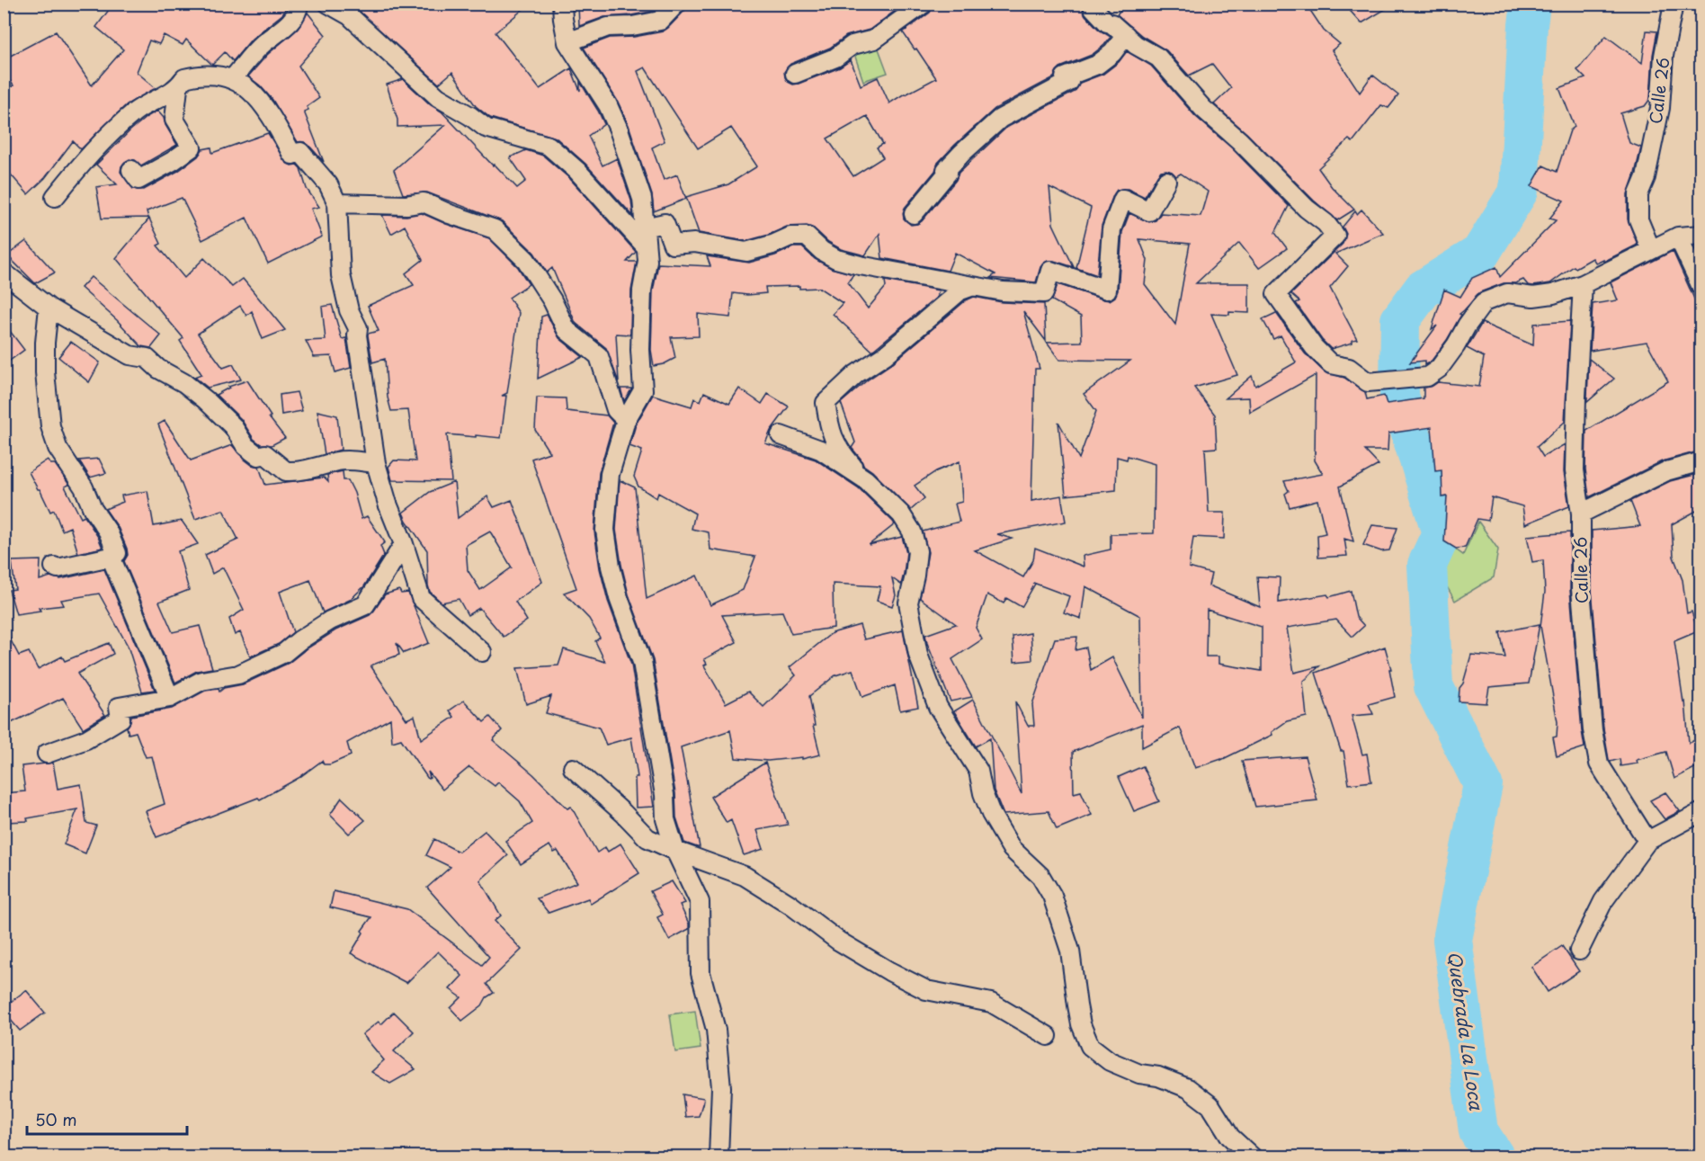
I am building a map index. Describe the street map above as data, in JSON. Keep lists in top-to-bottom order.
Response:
{
  "streets": {
    "street": ["Calle 26"]
  },
  "water": ["Quebrada La Loca"],
  "scale_bar": "50 m"
}
